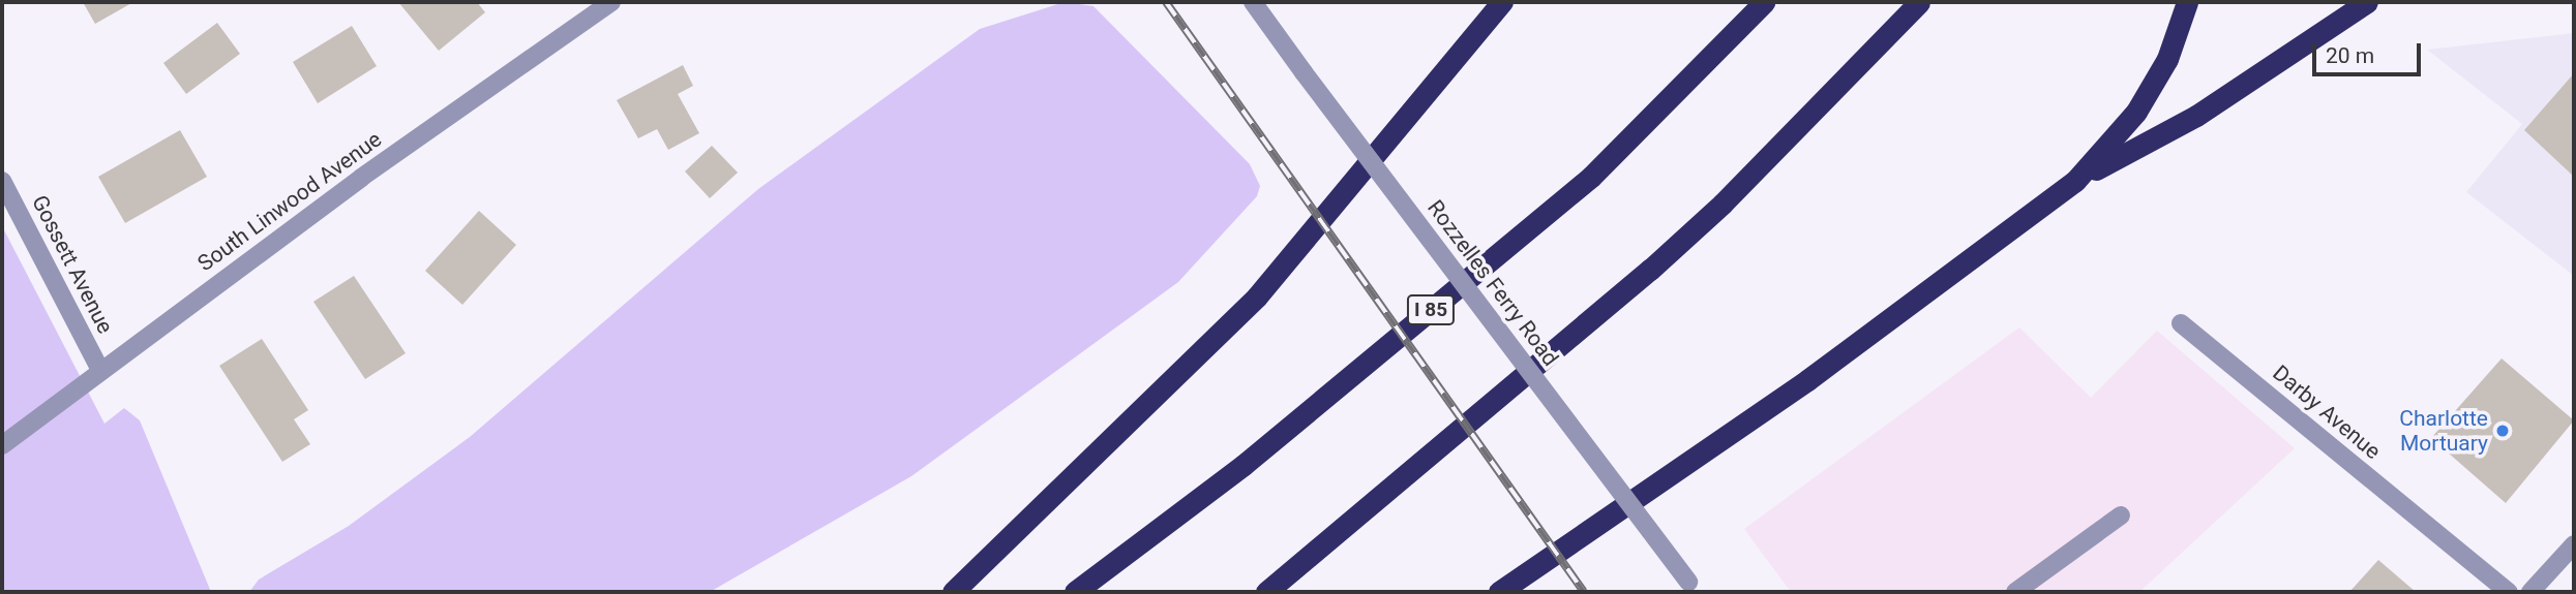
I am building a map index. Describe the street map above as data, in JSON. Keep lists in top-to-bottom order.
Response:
{
  "streets": {
    "highway": ["I 85"],
    "street": [
      "South Linwood Avenue",
      "Gossett Avenue",
      "Rozzelles Ferry Road",
      "Darby Avenue"
    ]
  },
  "crossings": [
    ["South Linwood Avenue", "Gossett Avenue"]
  ],
  "places": ["Charlotte Mortuary"],
  "scale_bar": "20 m"
}
